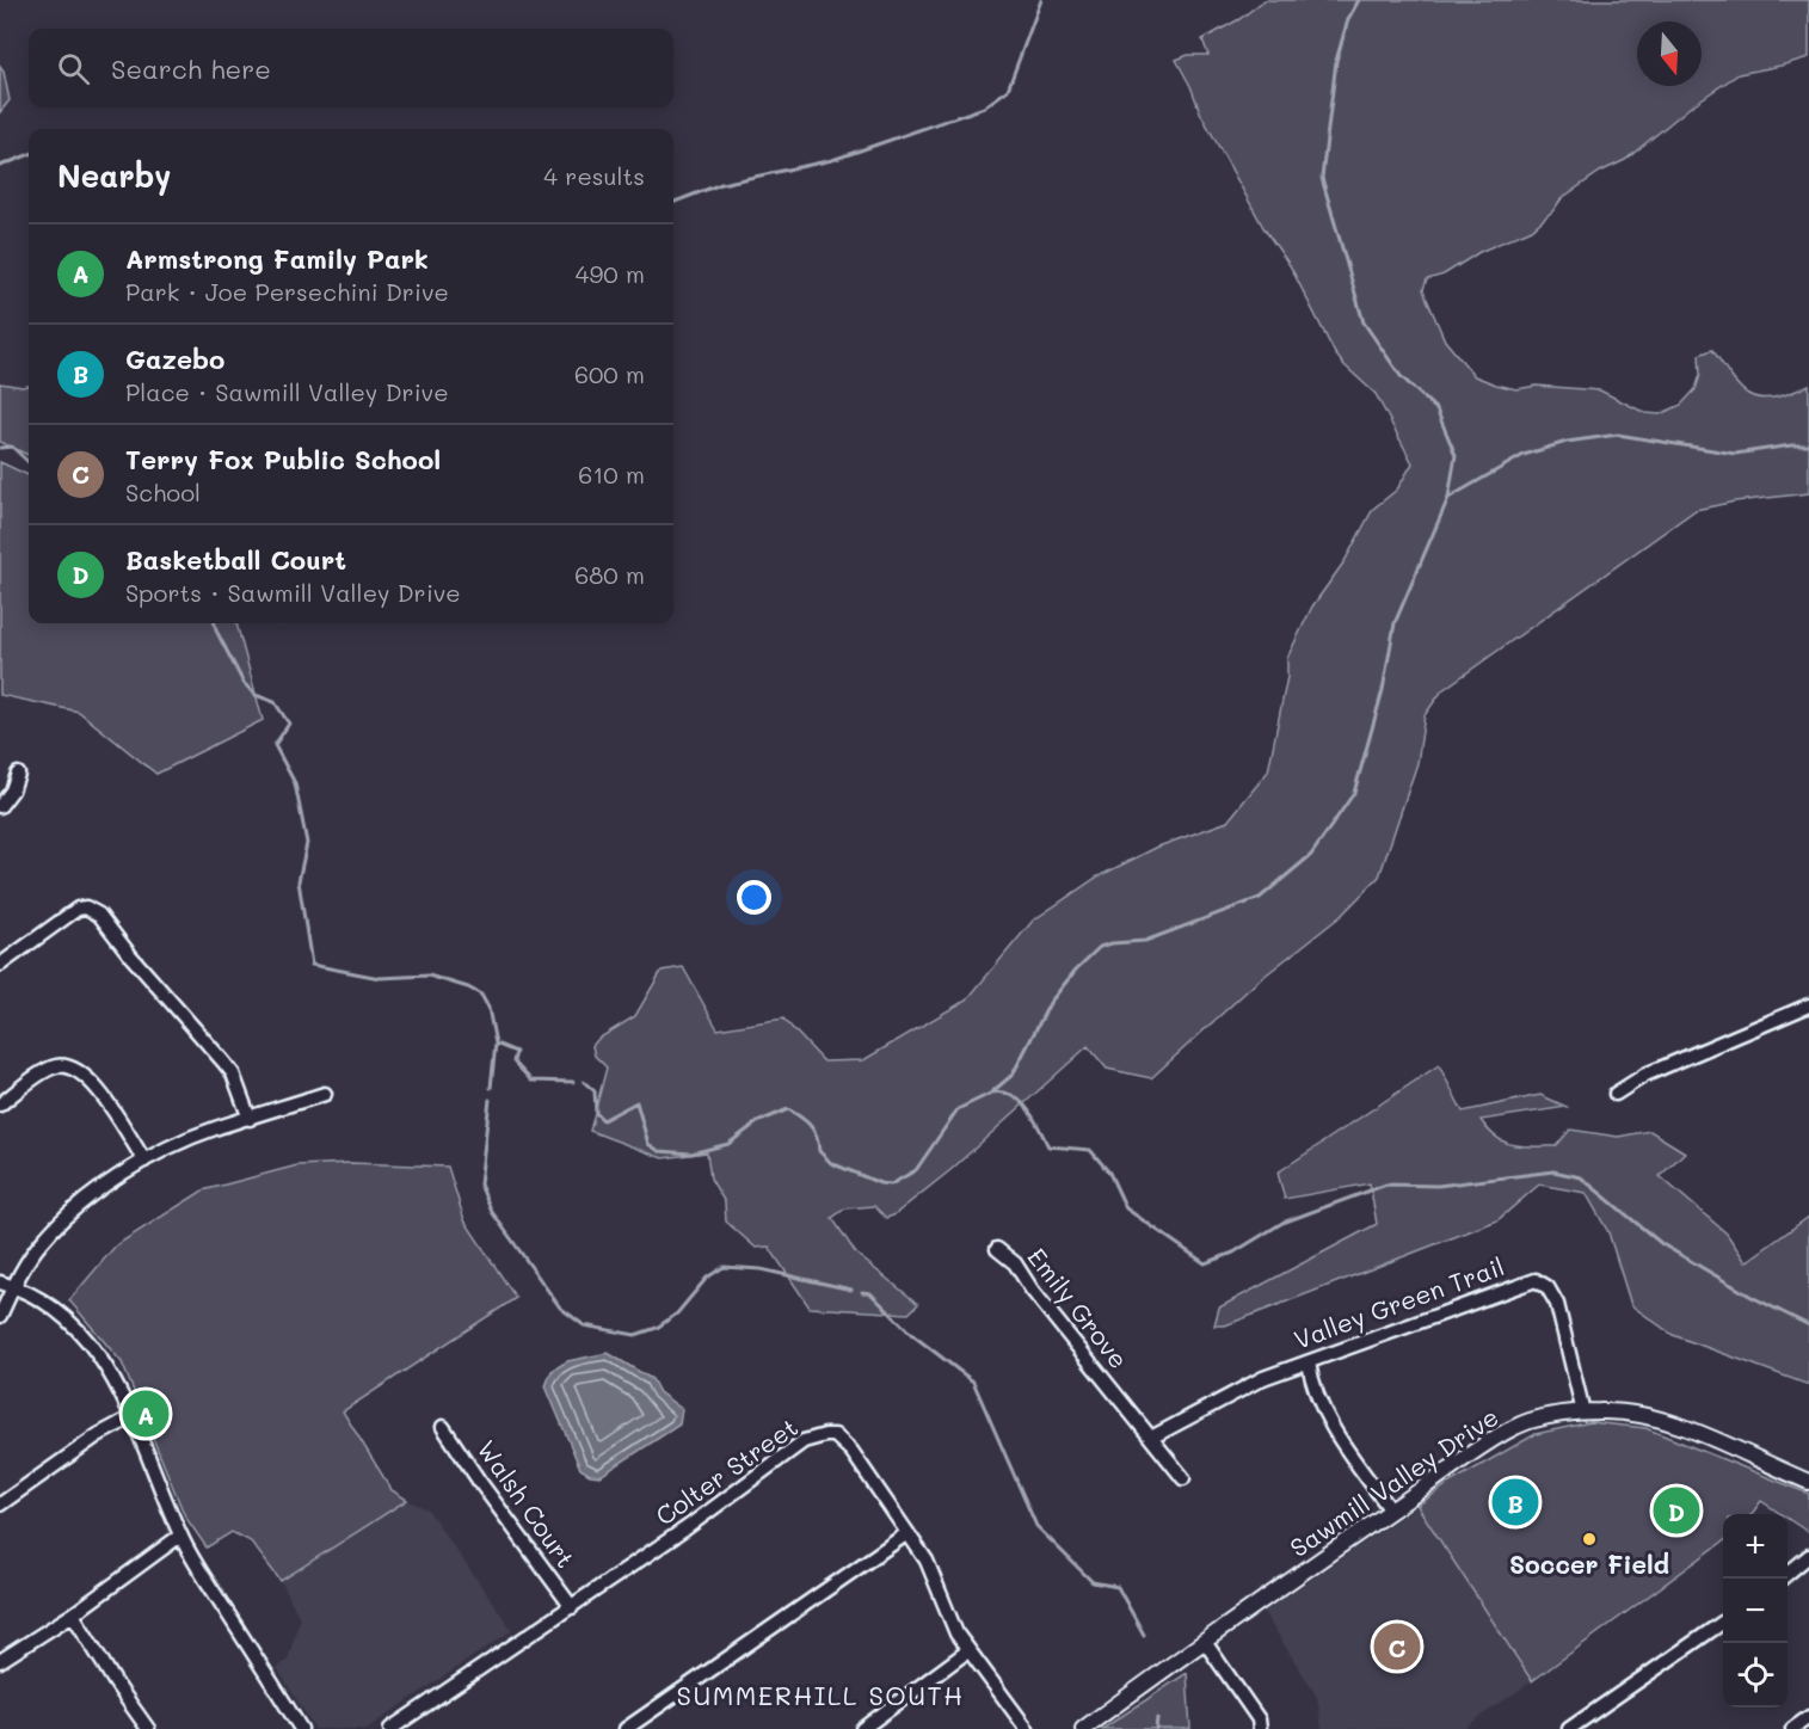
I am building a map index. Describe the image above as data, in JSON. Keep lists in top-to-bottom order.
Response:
{
  "streets": {
    "street": [
      "Valley Green Trail",
      "Emily Grove",
      "Colter Street",
      "Sawmill Valley Drive",
      "Walsh Court"
    ]
  },
  "crossings": [
    ["Valley Green Trail", "Emily Grove"],
    ["Valley Green Trail", "Sawmill Valley Drive"],
    ["Colter Street", "Walsh Court"]
  ],
  "districts": ["SUMMERHILL SOUTH"],
  "places": ["Soccer Field"],
  "north": "bottom",
  "page": {
    "search": "Search here",
    "heading": ["Nearby", "4 results"],
    "list": [
      {
        "mark": "A",
        "name": "Armstrong Family Park",
        "note": "Park · Joe Persechini Drive",
        "value": "490 m"
      },
      {
        "mark": "B",
        "name": "Gazebo",
        "note": "Place · Sawmill Valley Drive",
        "value": "600 m"
      },
      {
        "mark": "C",
        "name": "Terry Fox Public School",
        "note": "School",
        "value": "610 m"
      },
      {
        "mark": "D",
        "name": "Basketball Court",
        "note": "Sports · Sawmill Valley Drive",
        "value": "680 m"
      }
    ],
    "pins": [
      "A",
      "B",
      "D",
      "C"
    ],
    "map_buttons": ["+", "−"]
  }
}
